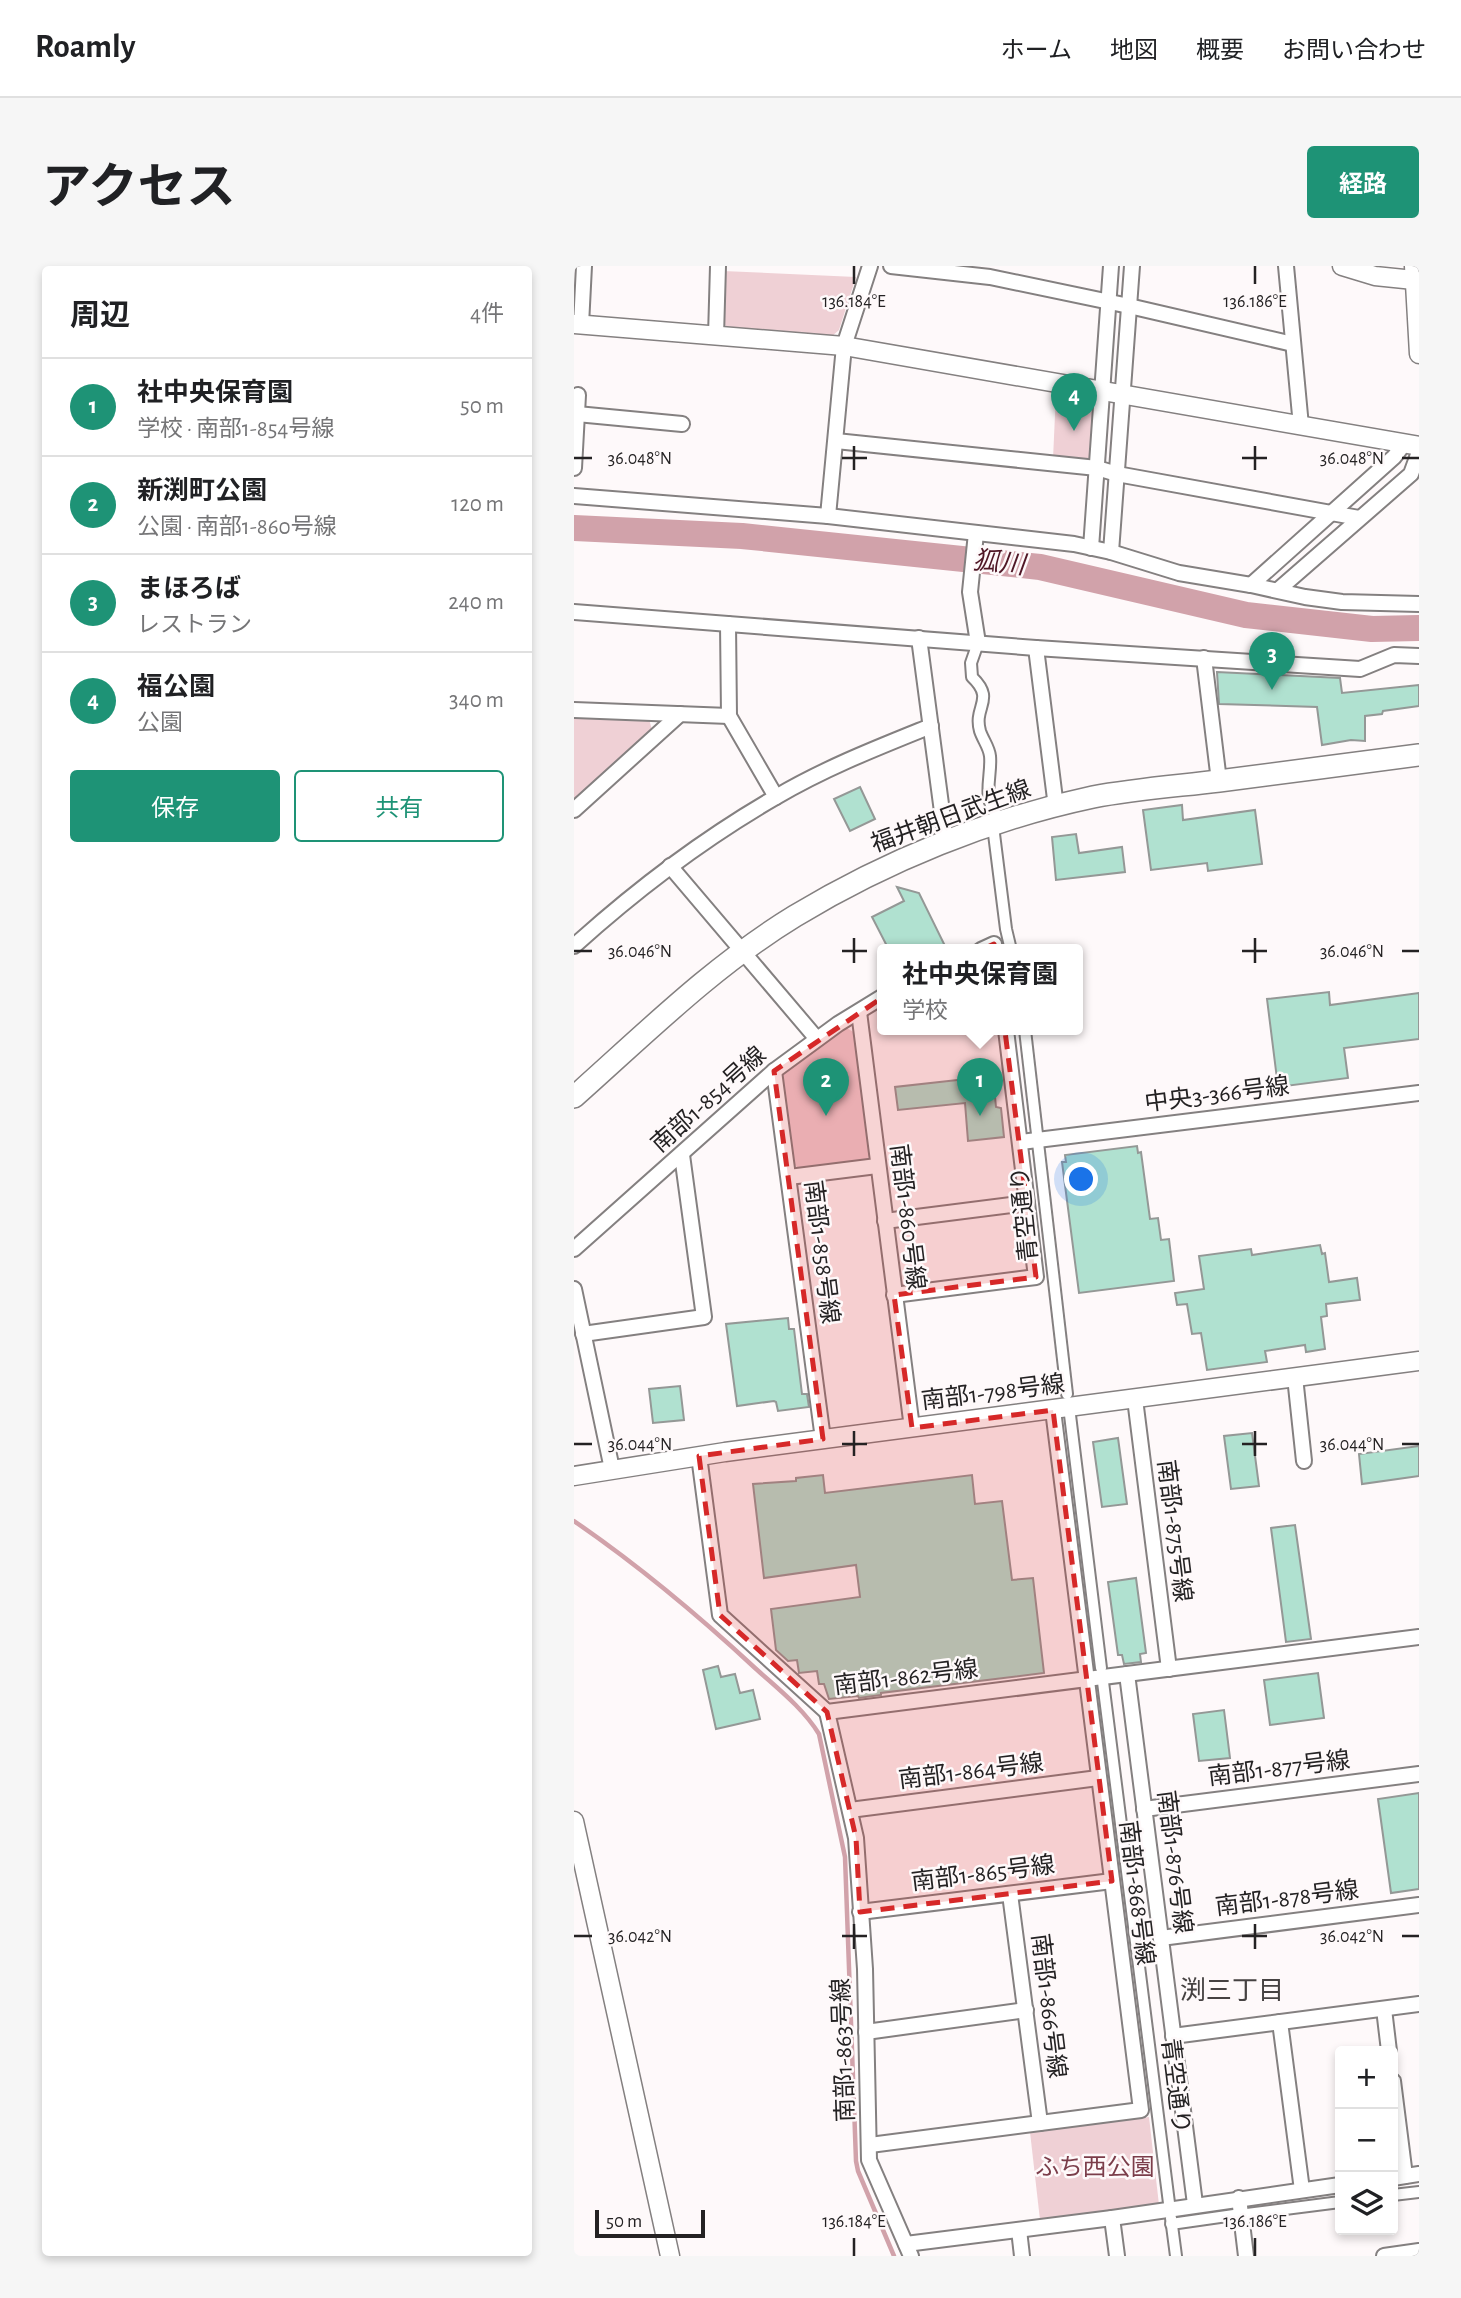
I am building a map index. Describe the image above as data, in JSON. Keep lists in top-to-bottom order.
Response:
{
  "streets": {
    "main road": ["福井朝日武生線"],
    "street": [
      "中央3-366号線",
      "南部1-854号線",
      "青空通り",
      "南部1-860号線",
      "南部1-858号線",
      "南部1-798号線",
      "南部1-875号線",
      "南部1-862号線",
      "南部1-877号線",
      "南部1-864号線",
      "南部1-876号線",
      "南部1-865号線",
      "南部1-868号線",
      "南部1-878号線",
      "南部1-866号線",
      "南部1-863号線"
    ]
  },
  "crossings": [
    ["中央3-366号線", "青空通り"],
    ["南部1-854号線", "南部1-860号線"],
    ["南部1-854号線", "南部1-858号線"],
    ["南部1-860号線", "南部1-798号線"],
    ["南部1-858号線", "南部1-798号線"],
    ["南部1-798号線", "南部1-875号線"],
    ["南部1-798号線", "南部1-862号線"],
    ["南部1-798号線", "南部1-868号線"],
    ["南部1-862号線", "南部1-876号線"],
    ["南部1-862号線", "南部1-868号線"],
    ["南部1-862号線", "南部1-863号線"],
    ["南部1-877号線", "南部1-876号線"],
    ["南部1-864号線", "南部1-868号線"],
    ["南部1-864号線", "南部1-863号線"],
    ["南部1-876号線", "南部1-878号線"],
    ["南部1-865号線", "南部1-868号線"],
    ["南部1-865号線", "南部1-866号線"],
    ["南部1-865号線", "南部1-863号線"],
    ["南部1-868号線", "南部1-866号線"],
    ["南部1-868号線", "南部1-863号線"]
  ],
  "districts": ["渕三丁目"],
  "water": ["狐川"],
  "parks": ["ふち西公園"],
  "scale_bar": "50 m",
  "page": {
    "header": "Roamly",
    "nav": [
      "ホーム",
      "地図",
      "概要",
      "お問い合わせ"
    ],
    "title": "アクセス",
    "buttons": [
      "経路",
      ["保存", "共有"]
    ],
    "heading": ["周辺", "4件"],
    "list": [
      {
        "mark": "1",
        "name": "社中央保育園",
        "note": "学校 · 南部1-854号線",
        "value": "50 m"
      },
      {
        "mark": "2",
        "name": "新渕町公園",
        "note": "公園 · 南部1-860号線",
        "value": "120 m"
      },
      {
        "mark": "3",
        "name": "まほろば",
        "note": "レストラン",
        "value": "240 m"
      },
      {
        "mark": "4",
        "name": "福公園",
        "note": "公園",
        "value": "340 m"
      }
    ],
    "pins": [
      "4",
      "3",
      "1",
      "2"
    ],
    "popup": ["社中央保育園", "学校"],
    "map_buttons": ["+", "−"],
    "scale": "50 m"
  },
  "coordinates": [
    "136.184°E",
    "136.186°E",
    "36.048°N",
    "36.046°N",
    "36.044°N",
    "36.042°N"
  ]
}
